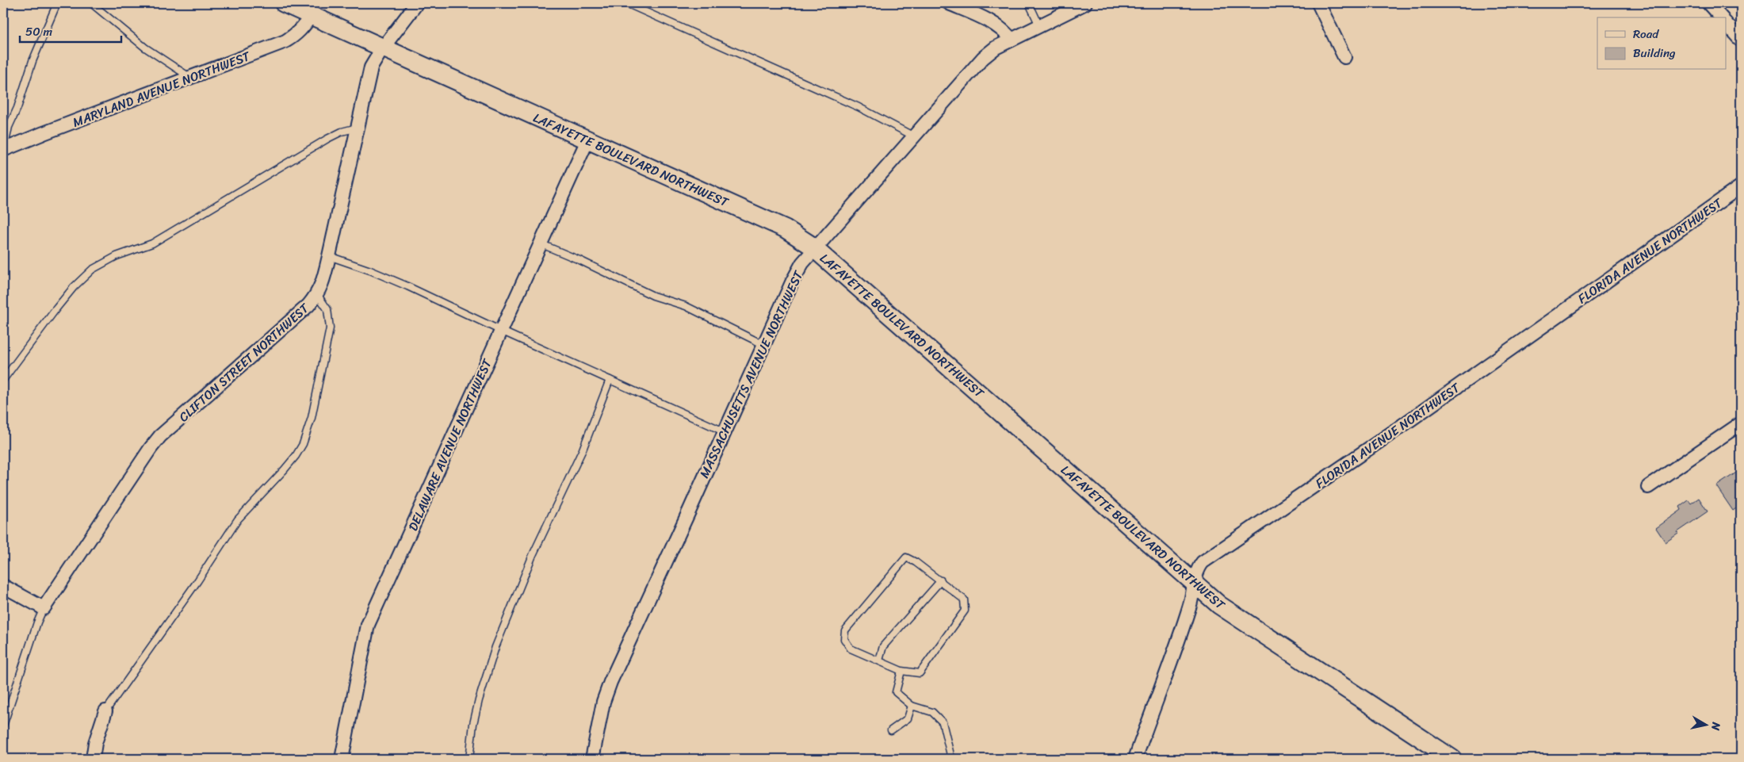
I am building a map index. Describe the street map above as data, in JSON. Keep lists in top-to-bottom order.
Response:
{
  "streets": {
    "main road": ["LAFAYETTE BOULEVARD NORTHWEST"],
    "street": [
      "MARYLAND AVENUE NORTHWEST",
      "FLORIDA AVENUE NORTHWEST",
      "CLIFTON STREET NORTHWEST",
      "MASSACHUSETTS AVENUE NORTHWEST",
      "DELAWARE AVENUE NORTHWEST"
    ]
  },
  "crossings": [
    ["MARYLAND AVENUE NORTHWEST", "LAFAYETTE BOULEVARD NORTHWEST"],
    ["LAFAYETTE BOULEVARD NORTHWEST", "FLORIDA AVENUE NORTHWEST"],
    ["LAFAYETTE BOULEVARD NORTHWEST", "CLIFTON STREET NORTHWEST"],
    ["LAFAYETTE BOULEVARD NORTHWEST", "MASSACHUSETTS AVENUE NORTHWEST"],
    ["LAFAYETTE BOULEVARD NORTHWEST", "DELAWARE AVENUE NORTHWEST"]
  ],
  "legend": ["Road", "Building"],
  "scale_bar": "50 m",
  "north": "right"
}
